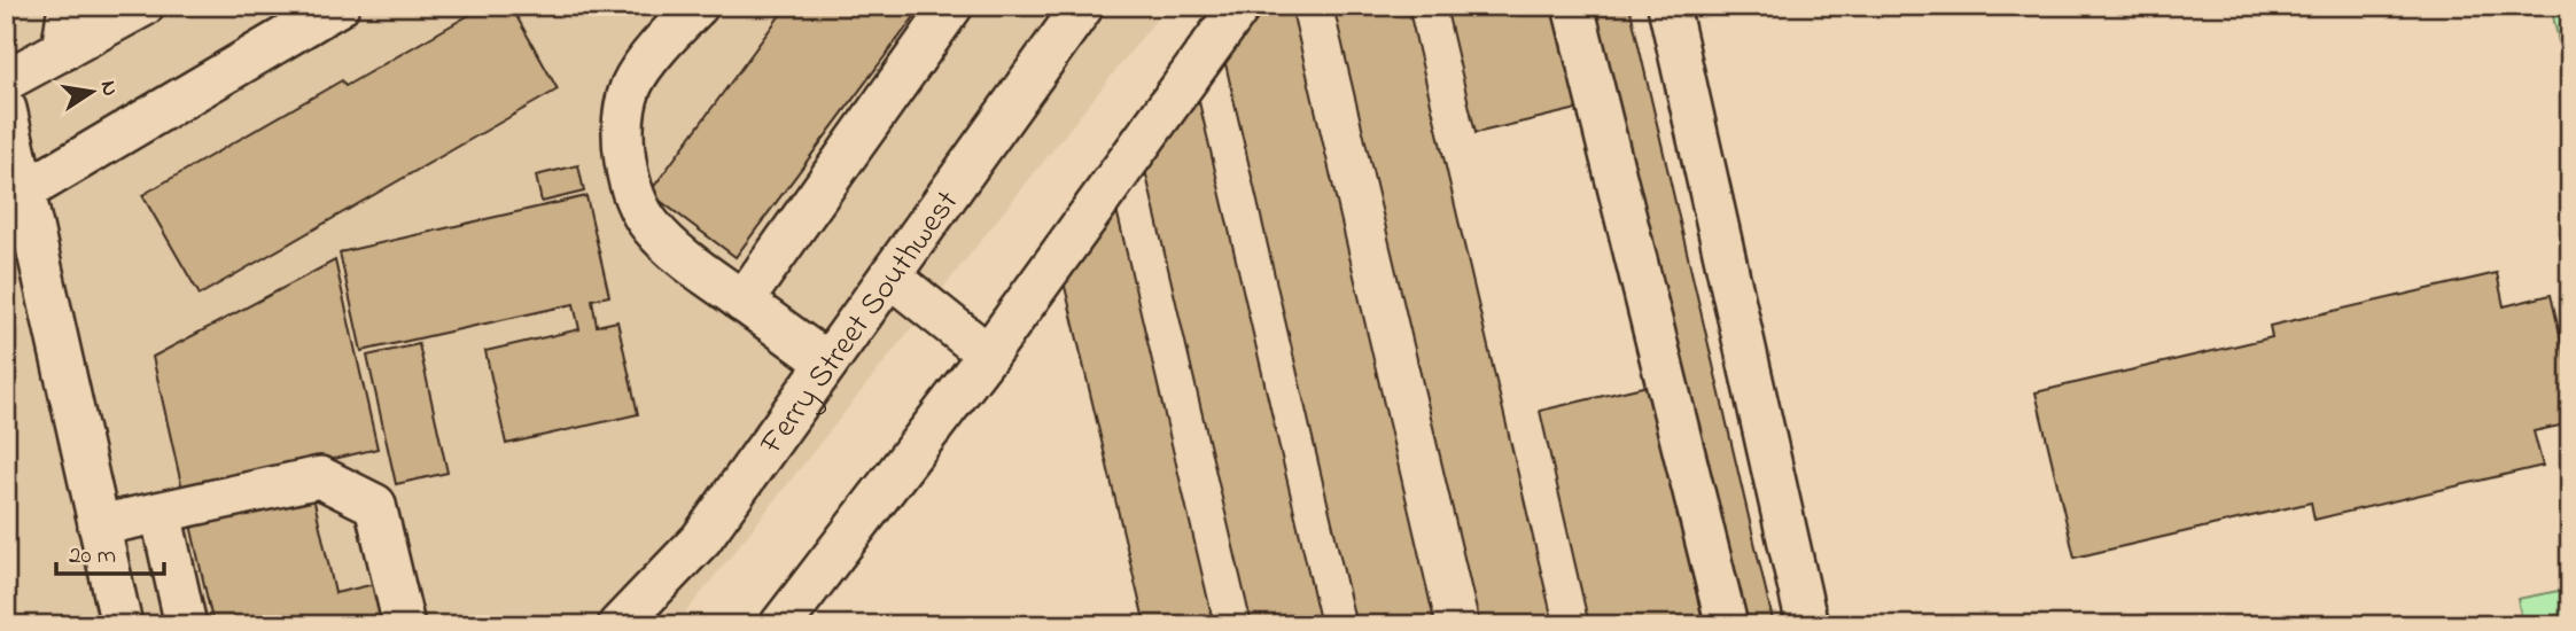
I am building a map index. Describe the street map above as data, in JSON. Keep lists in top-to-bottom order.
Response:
{
  "streets": {
    "street": ["Ferry Street Southwest"]
  },
  "scale_bar": "20 m",
  "north": "right"
}
